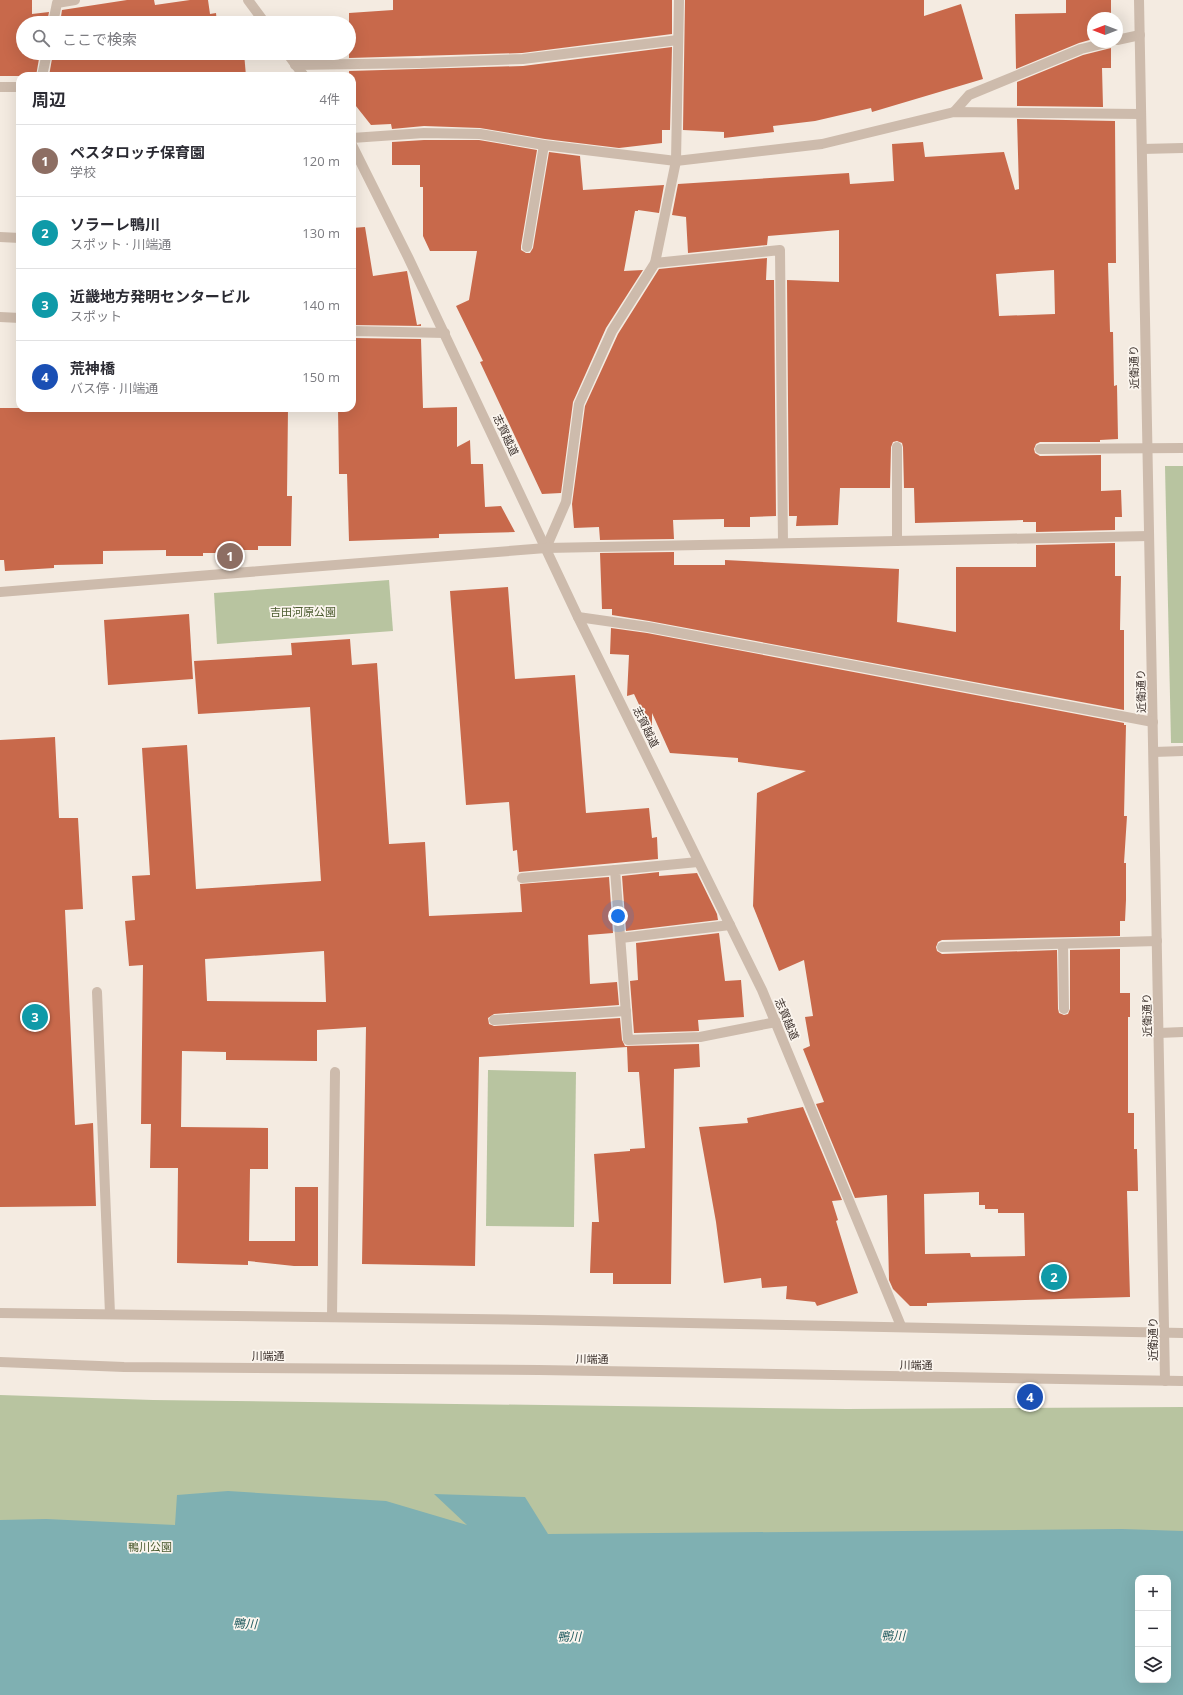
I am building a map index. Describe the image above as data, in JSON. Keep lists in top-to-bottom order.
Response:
{
  "streets": {
    "street": ["近衛通り", "志賀越道", "川端通"]
  },
  "crossings": [
    ["近衛通り", "川端通"]
  ],
  "water": ["鴨川"],
  "parks": ["吉田河原公園", "鴨川公園"],
  "north": "left",
  "page": {
    "search": "ここで検索",
    "heading": ["周辺", "4件"],
    "list": [
      {
        "mark": "1",
        "name": "ペスタロッチ保育園",
        "note": "学校",
        "value": "120 m"
      },
      {
        "mark": "2",
        "name": "ソラーレ鴨川",
        "note": "スポット · 川端通",
        "value": "130 m"
      },
      {
        "mark": "3",
        "name": "近畿地方発明センタービル",
        "note": "スポット",
        "value": "140 m"
      },
      {
        "mark": "4",
        "name": "荒神橋",
        "note": "バス停 · 川端通",
        "value": "150 m"
      }
    ],
    "pins": [
      "1",
      "3",
      "2",
      "4"
    ],
    "map_buttons": ["+", "−"]
  }
}
